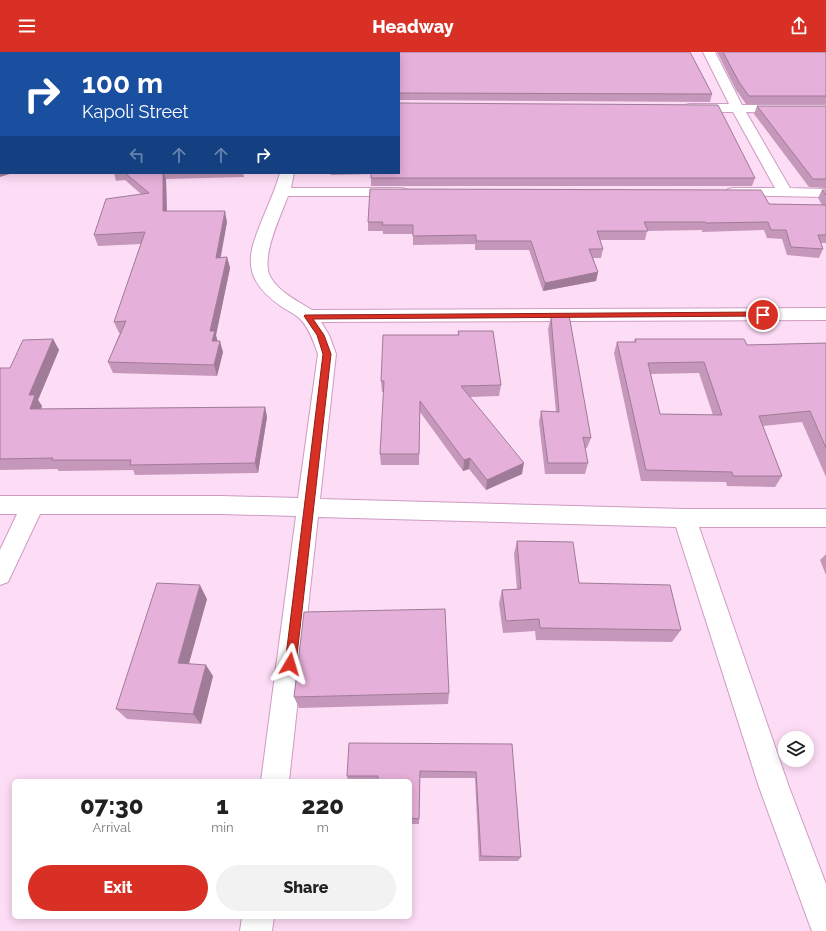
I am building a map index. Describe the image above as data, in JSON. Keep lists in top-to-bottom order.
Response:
{
  "page": {
    "header": "Headway",
    "turn": ["100 m", "Kapoli Street"],
    "eta": [
      "07:30",
      "Arrival",
      "1",
      "min",
      "220",
      "m"
    ],
    "buttons": ["Exit", "Share"]
  }
}
